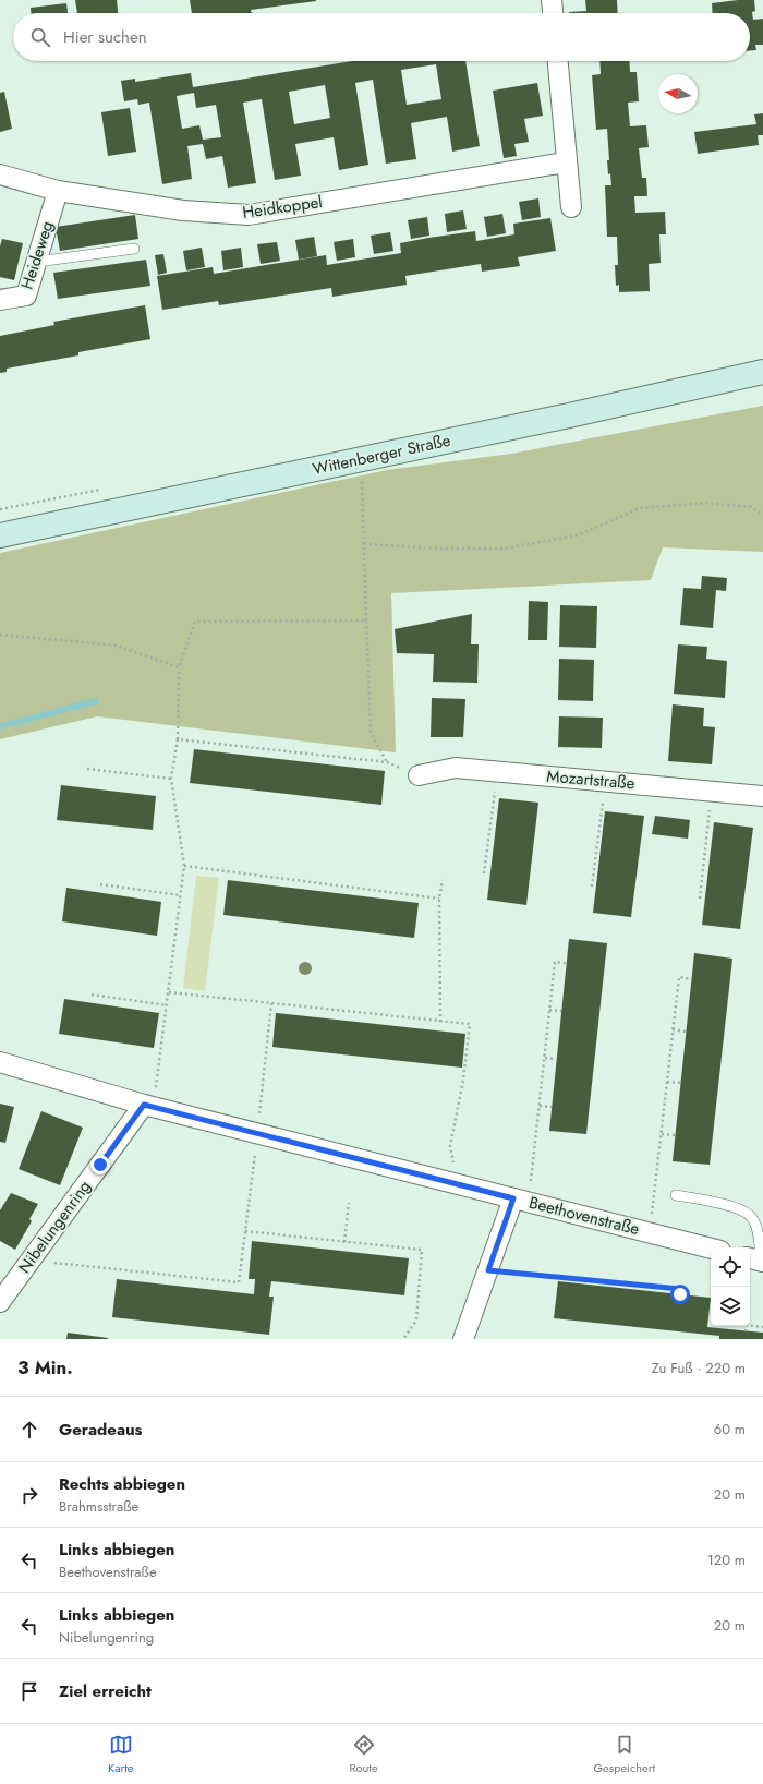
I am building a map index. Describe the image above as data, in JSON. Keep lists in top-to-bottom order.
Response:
{
  "streets": {
    "main road": ["Wittenberger Straße"],
    "street": [
      "Heidkoppel",
      "Heideweg",
      "Mozartstraße",
      "Beethovenstraße",
      "Nibelungenring"
    ]
  },
  "crossings": [
    ["Heidkoppel", "Heideweg"],
    ["Beethovenstraße", "Nibelungenring"]
  ],
  "north": "left",
  "page": {
    "search": "Hier suchen",
    "heading": ["3 Min.", "Zu Fuß · 220 m"],
    "list": [
      ["Geradeaus", "60 m"],
      ["Rechts abbiegen", "Brahmsstraße", "20 m"],
      ["Links abbiegen", "Beethovenstraße", "120 m"],
      ["Links abbiegen", "Nibelungenring", "20 m"],
      "Ziel erreicht"
    ],
    "nav": ["Karte", "Route", "Gespeichert"]
  }
}
